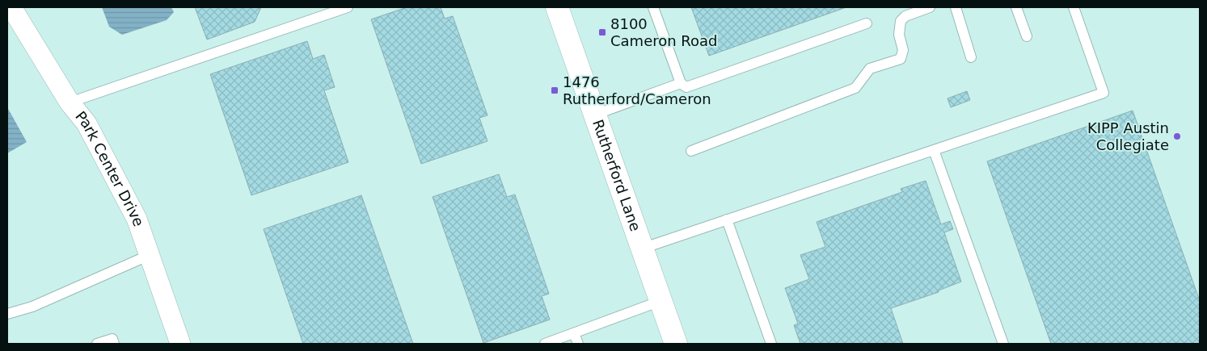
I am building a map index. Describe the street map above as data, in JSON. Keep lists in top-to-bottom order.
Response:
{
  "streets": {
    "street": ["Park Center Drive", "Rutherford Lane"]
  },
  "places": {
    "transit": ["8100 Cameron Road", "1476 Rutherford/Cameron"],
    "other": ["KIPP Austin Collegiate"]
  }
}
